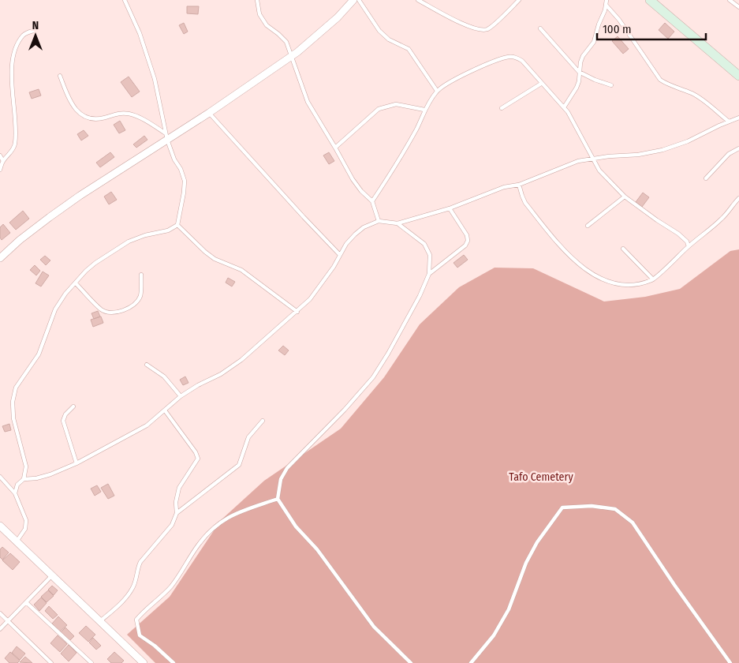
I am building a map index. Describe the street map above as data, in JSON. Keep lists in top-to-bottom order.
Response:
{
  "parks": ["Tafo Cemetery"],
  "scale_bar": "100 m",
  "north": "top"
}
